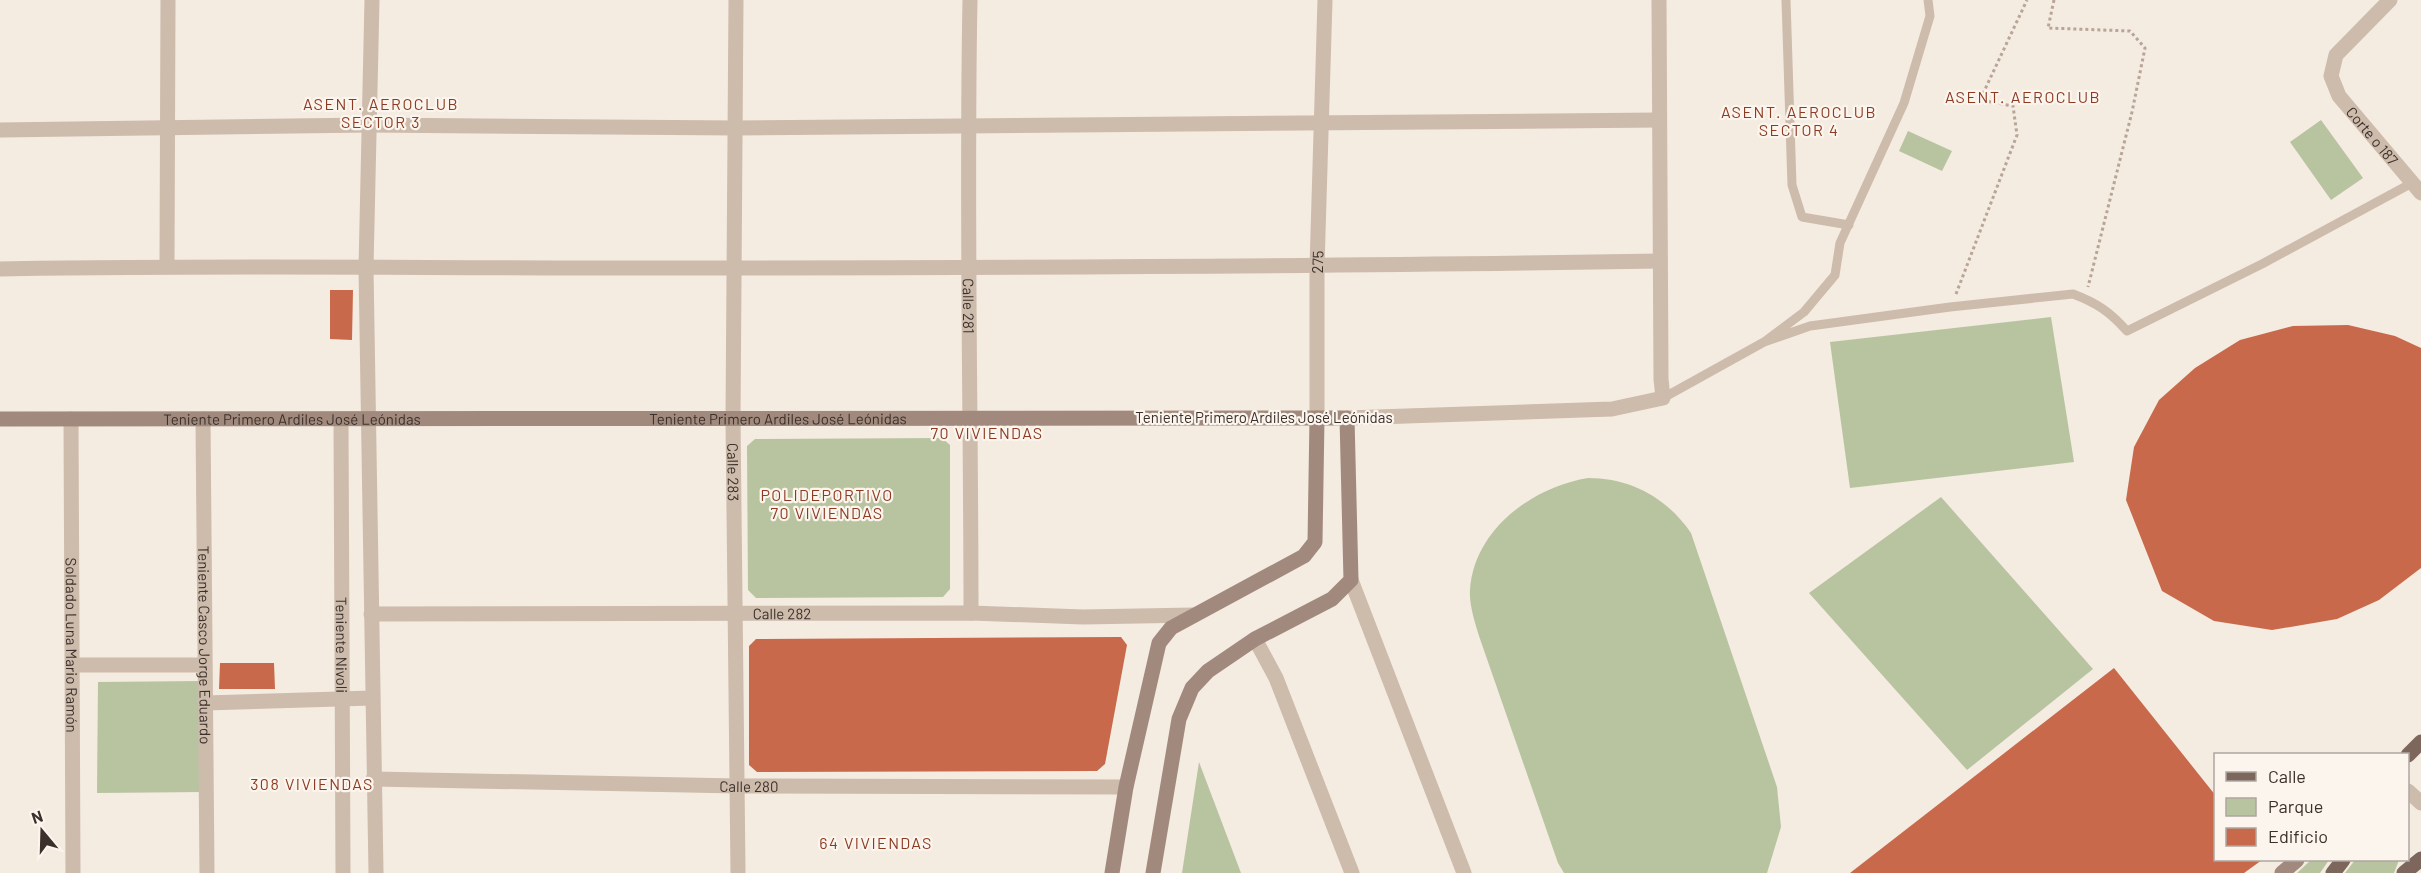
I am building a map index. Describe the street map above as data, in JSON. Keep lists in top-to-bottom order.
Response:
{
  "streets": {
    "street": [
      "Corte o 187",
      "275",
      "Calle 281",
      "Teniente Primero Ardiles José Leónidas",
      "Calle 283",
      "Calle 282",
      "Soldado Luna Mario Ramón",
      "Teniente Casco Jorge Eduardo",
      "Teniente Nivoli",
      "Calle 280"
    ]
  },
  "crossings": [
    ["275", "Teniente Primero Ardiles José Leónidas"],
    ["275", "Calle 282"],
    ["Calle 281", "Teniente Primero Ardiles José Leónidas"],
    ["Calle 281", "Calle 282"],
    ["Teniente Primero Ardiles José Leónidas", "Calle 283"],
    ["Teniente Primero Ardiles José Leónidas", "Soldado Luna Mario Ramón"],
    ["Teniente Primero Ardiles José Leónidas", "Teniente Casco Jorge Eduardo"],
    ["Teniente Primero Ardiles José Leónidas", "Teniente Nivoli"],
    ["Calle 283", "Calle 282"],
    ["Calle 283", "Calle 280"],
    ["Calle 282", "Teniente Nivoli"],
    ["Teniente Nivoli", "Calle 280"]
  ],
  "districts": [
    "ASENT. AEROCLUB",
    "ASENT. AEROCLUB SECTOR 3",
    "ASENT. AEROCLUB SECTOR 4",
    "70 VIVIENDAS",
    "POLIDEPORTIVO 70 VIVIENDAS",
    "308 VIVIENDAS",
    "64 VIVIENDAS"
  ],
  "legend": ["Calle", "Parque", "Edificio"],
  "north": "top"
}
